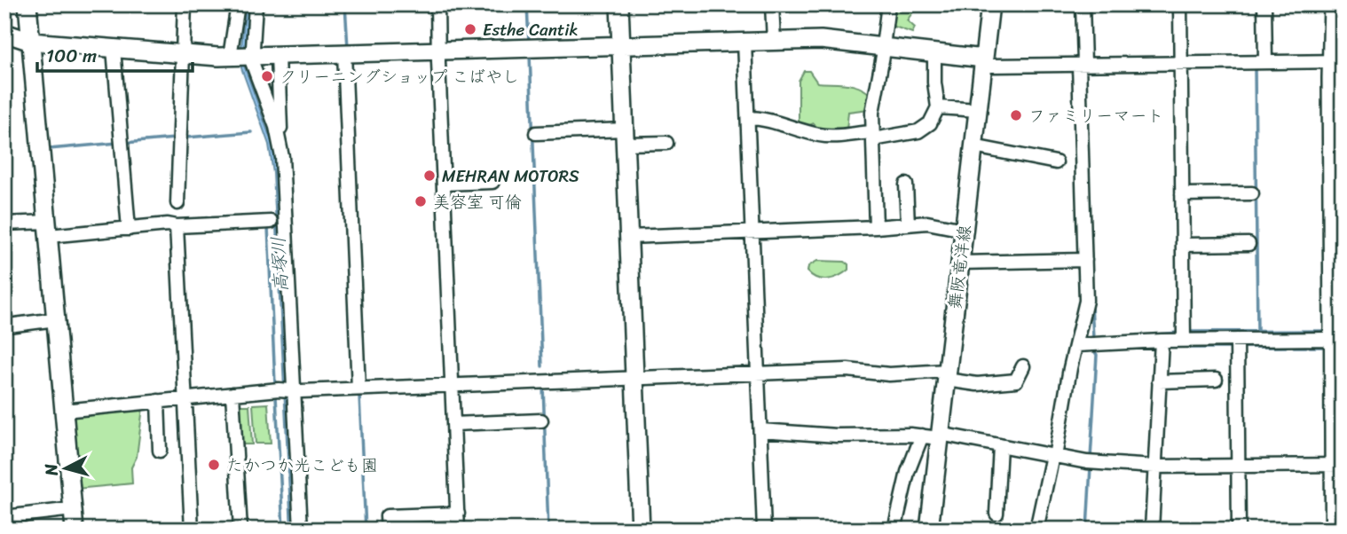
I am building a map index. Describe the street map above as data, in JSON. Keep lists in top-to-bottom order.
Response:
{
  "streets": {
    "street": ["舞阪竜洋線"]
  },
  "water": ["高塚川"],
  "places": [
    "Esthe Cantik",
    "クリーニングショップ こばやし",
    "ファミリーマート",
    "MEHRAN MOTORS",
    "美容室 可倫",
    "たかつか光こども園"
  ],
  "scale_bar": "100 m",
  "north": "left"
}
